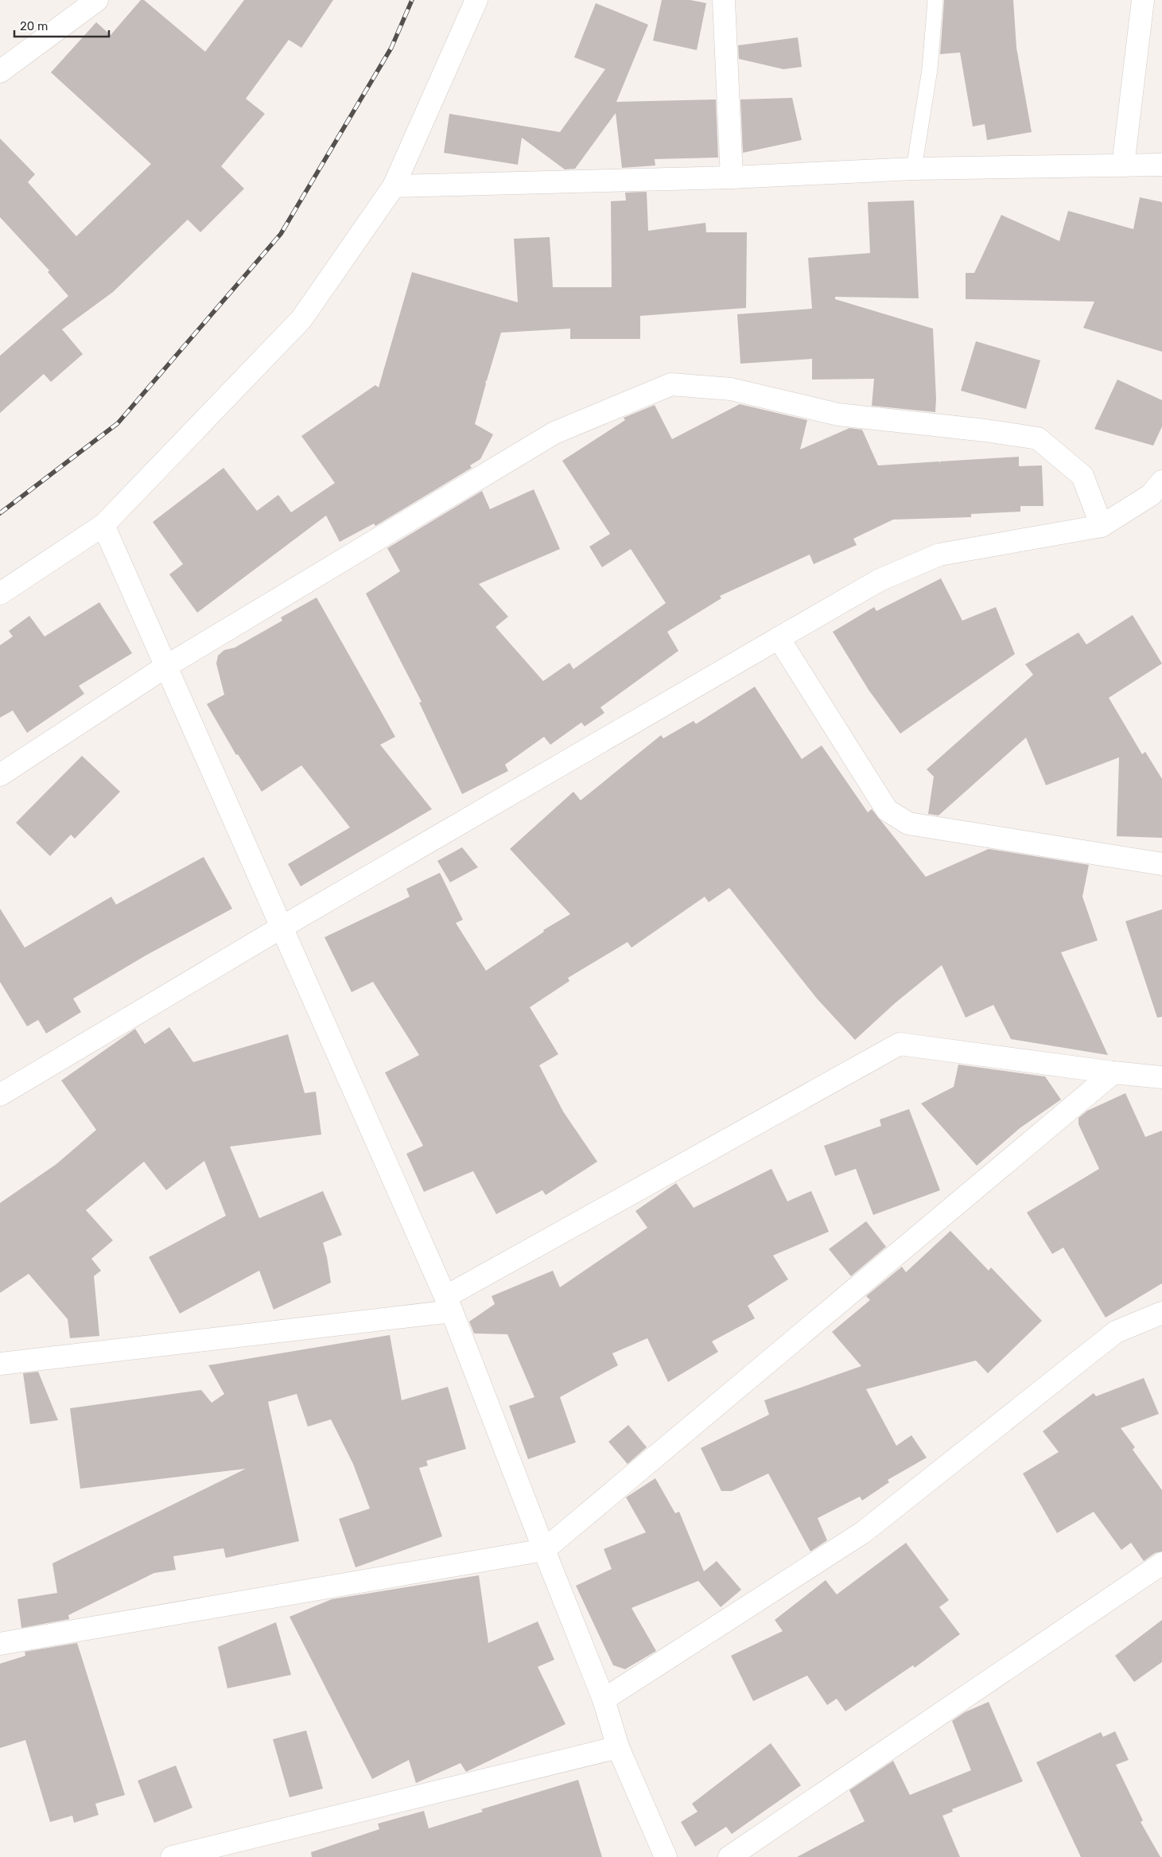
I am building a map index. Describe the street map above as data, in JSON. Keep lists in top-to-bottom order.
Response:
{
  "scale_bar": "20 m"
}
